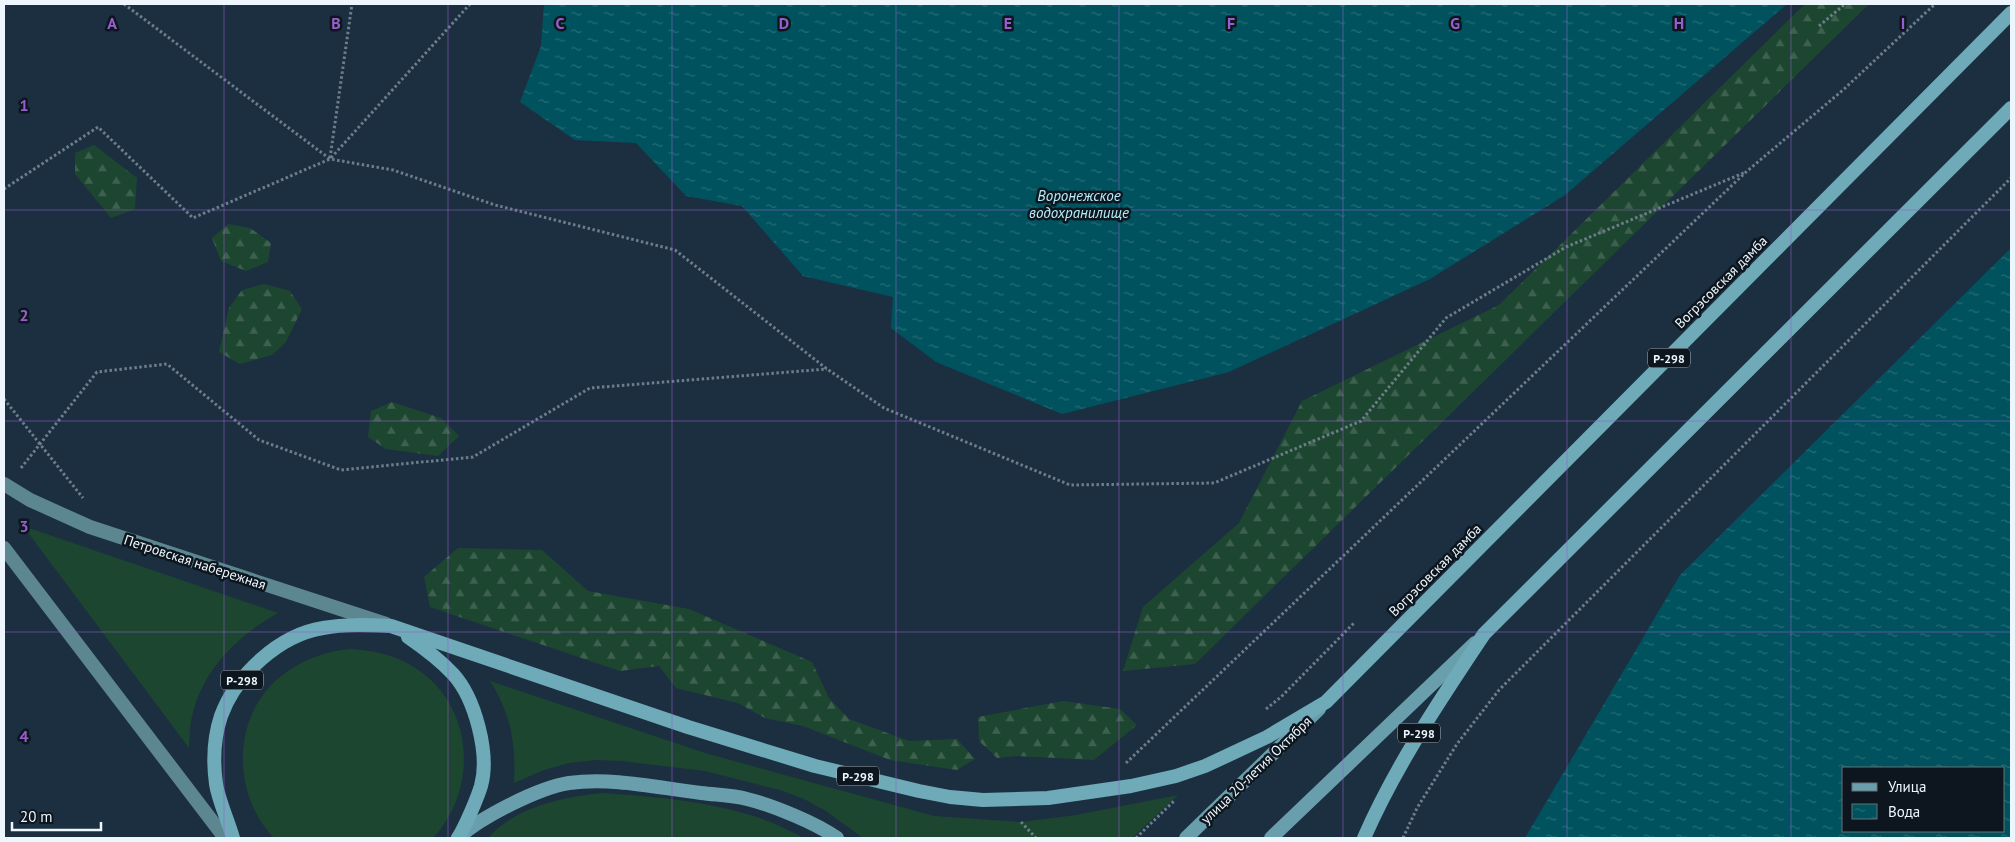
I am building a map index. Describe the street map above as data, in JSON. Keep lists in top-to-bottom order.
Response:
{
  "streets": {
    "highway": ["Вогрэсовская дамба", "Р-298"],
    "main road": ["Петровская набережная", "улица 20-летия Октября"]
  },
  "crossings": [
    ["Вогрэсовская дамба", "Р-298"],
    ["Вогрэсовская дамба", "улица 20-летия Октября"],
    ["Р-298", "Петровская набережная"],
    ["Р-298", "улица 20-летия Октября"]
  ],
  "water": ["Воронежское водохранилище"],
  "legend": ["Улица", "Вода"],
  "scale_bar": "20 m",
  "grid": {
    "columns": [
      "A",
      "B",
      "C",
      "D",
      "E",
      "F",
      "G",
      "H",
      "I"
    ],
    "rows": [
      "1",
      "2",
      "3",
      "4"
    ]
  }
}
